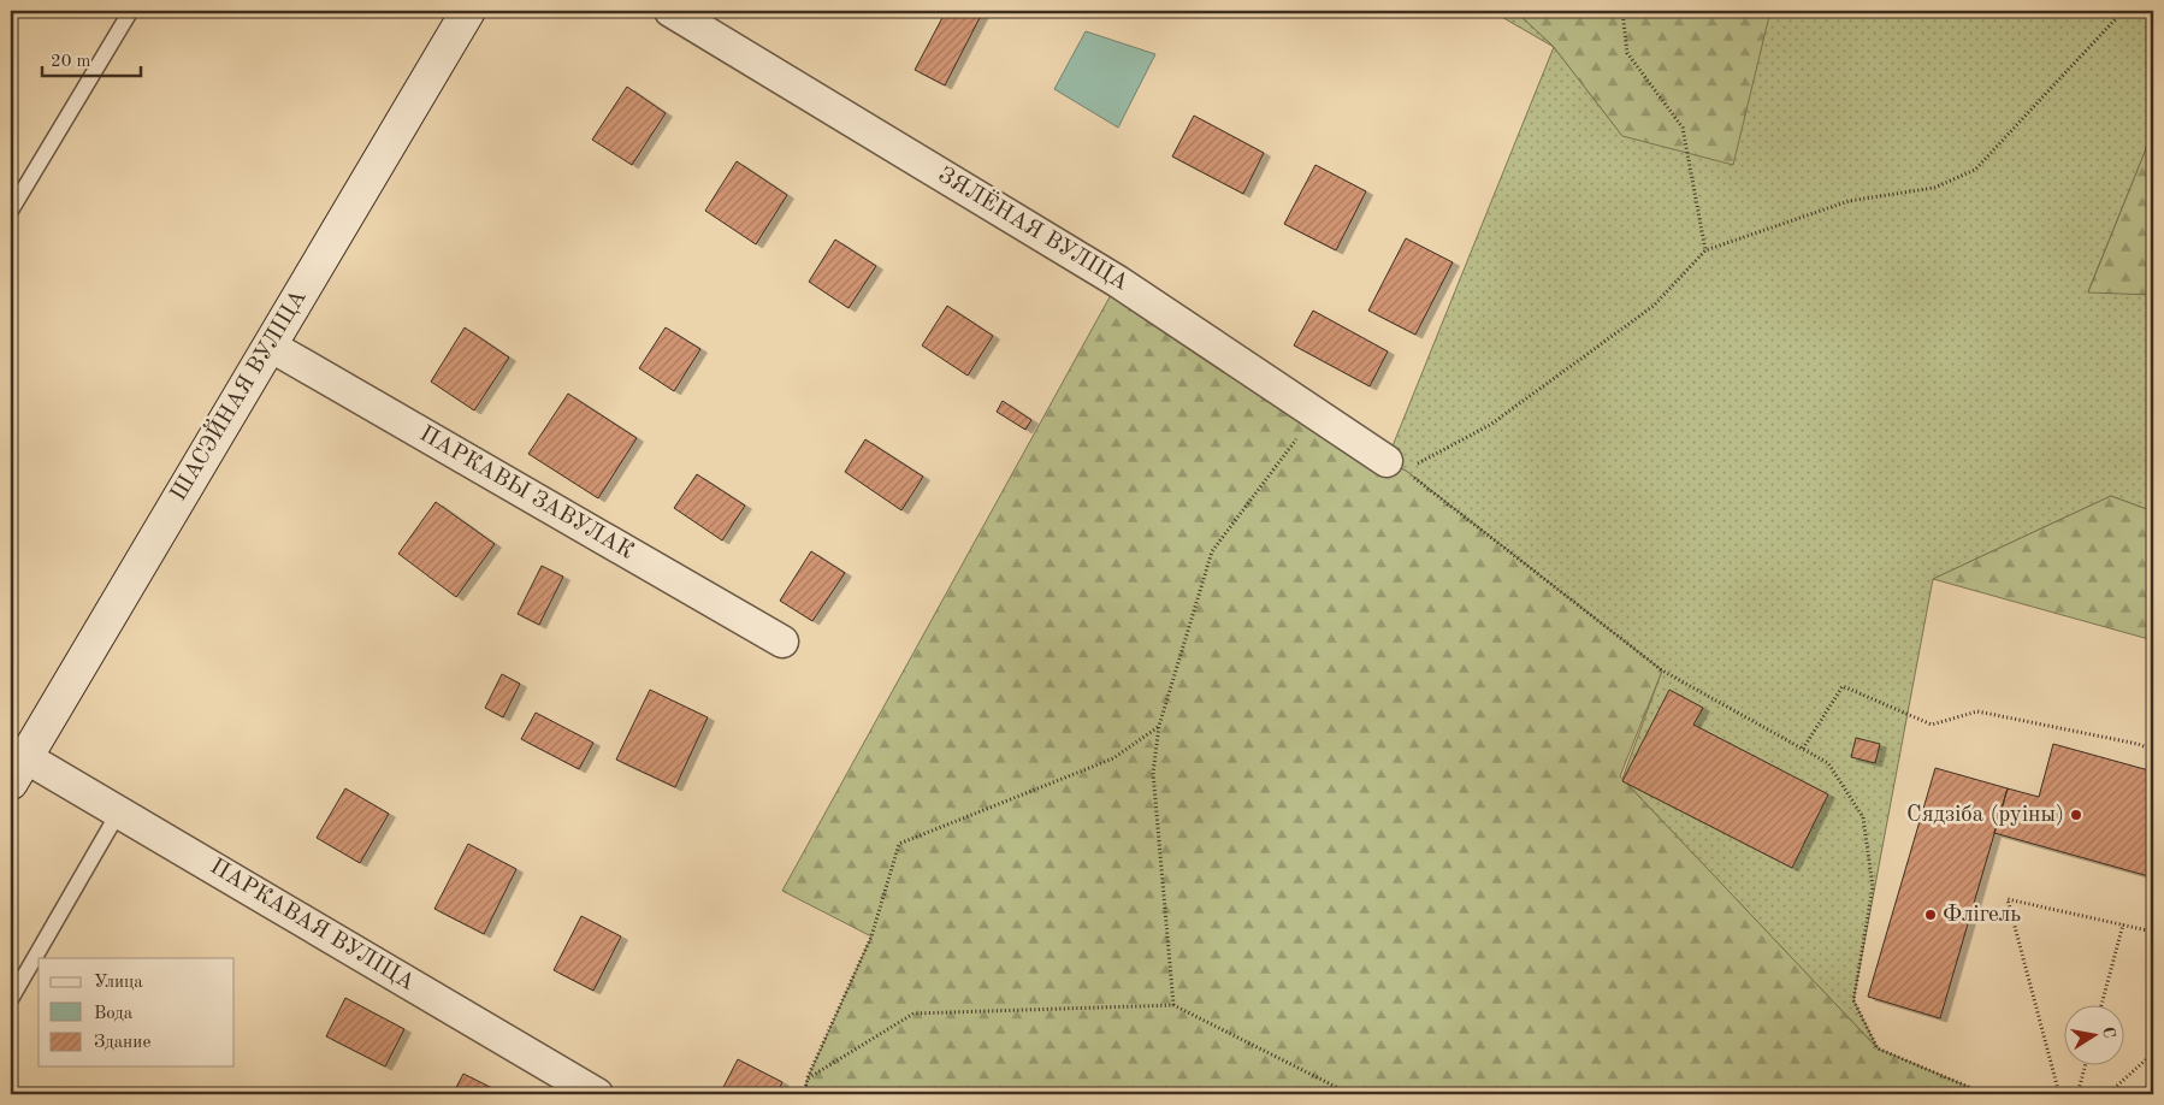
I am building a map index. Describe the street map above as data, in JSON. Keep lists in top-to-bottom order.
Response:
{
  "streets": {
    "main road": ["ШАСЭЙНАЯ ВУЛІЦА"],
    "street": ["ЗЯЛЁНАЯ ВУЛІЦА", "ПАРКАВЫ ЗАВУЛАК", "ПАРКАВАЯ ВУЛІЦА"]
  },
  "crossings": [
    ["ШАСЭЙНАЯ ВУЛІЦА", "ПАРКАВЫ ЗАВУЛАК"],
    ["ШАСЭЙНАЯ ВУЛІЦА", "ПАРКАВАЯ ВУЛІЦА"]
  ],
  "places": ["Сядзіба (руіны)", "Флігель"],
  "legend": ["Улица", "Вода", "Здание"],
  "scale_bar": "20 m",
  "north": "right"
}
